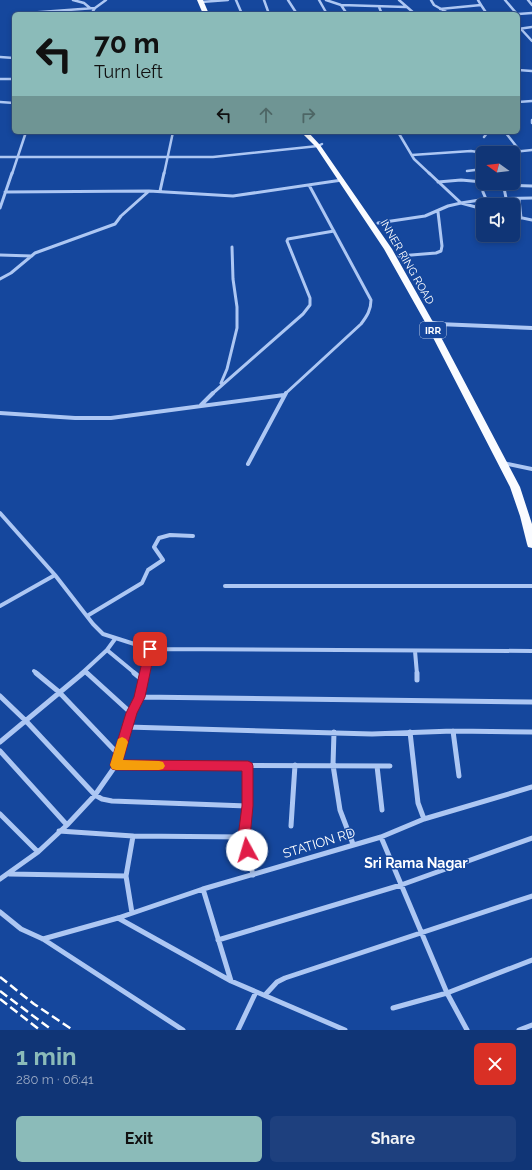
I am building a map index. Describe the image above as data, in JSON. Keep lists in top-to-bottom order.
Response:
{
  "streets": {
    "main road": ["INNER RING ROAD", "IRR"],
    "street": ["STATION RD"]
  },
  "districts": ["Sri Rama Nagar"],
  "north": "left",
  "page": {
    "turn": ["70 m", "Turn left"],
    "heading": ["1 min", "280 m · 06:41"],
    "buttons": ["Exit", "Share"]
  }
}
